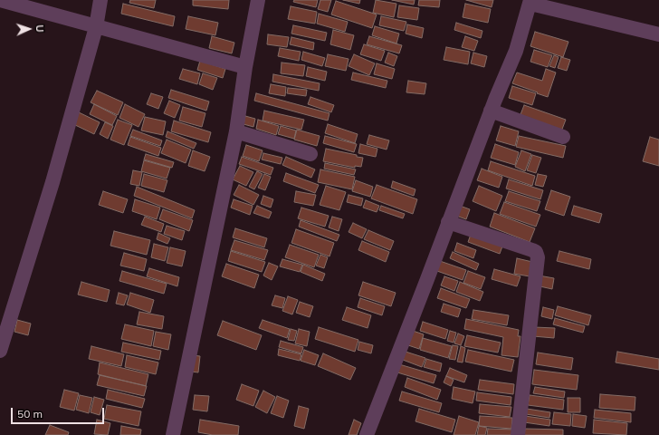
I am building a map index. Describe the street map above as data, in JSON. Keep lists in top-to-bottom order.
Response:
{
  "scale_bar": "50 m",
  "north": "right"
}
